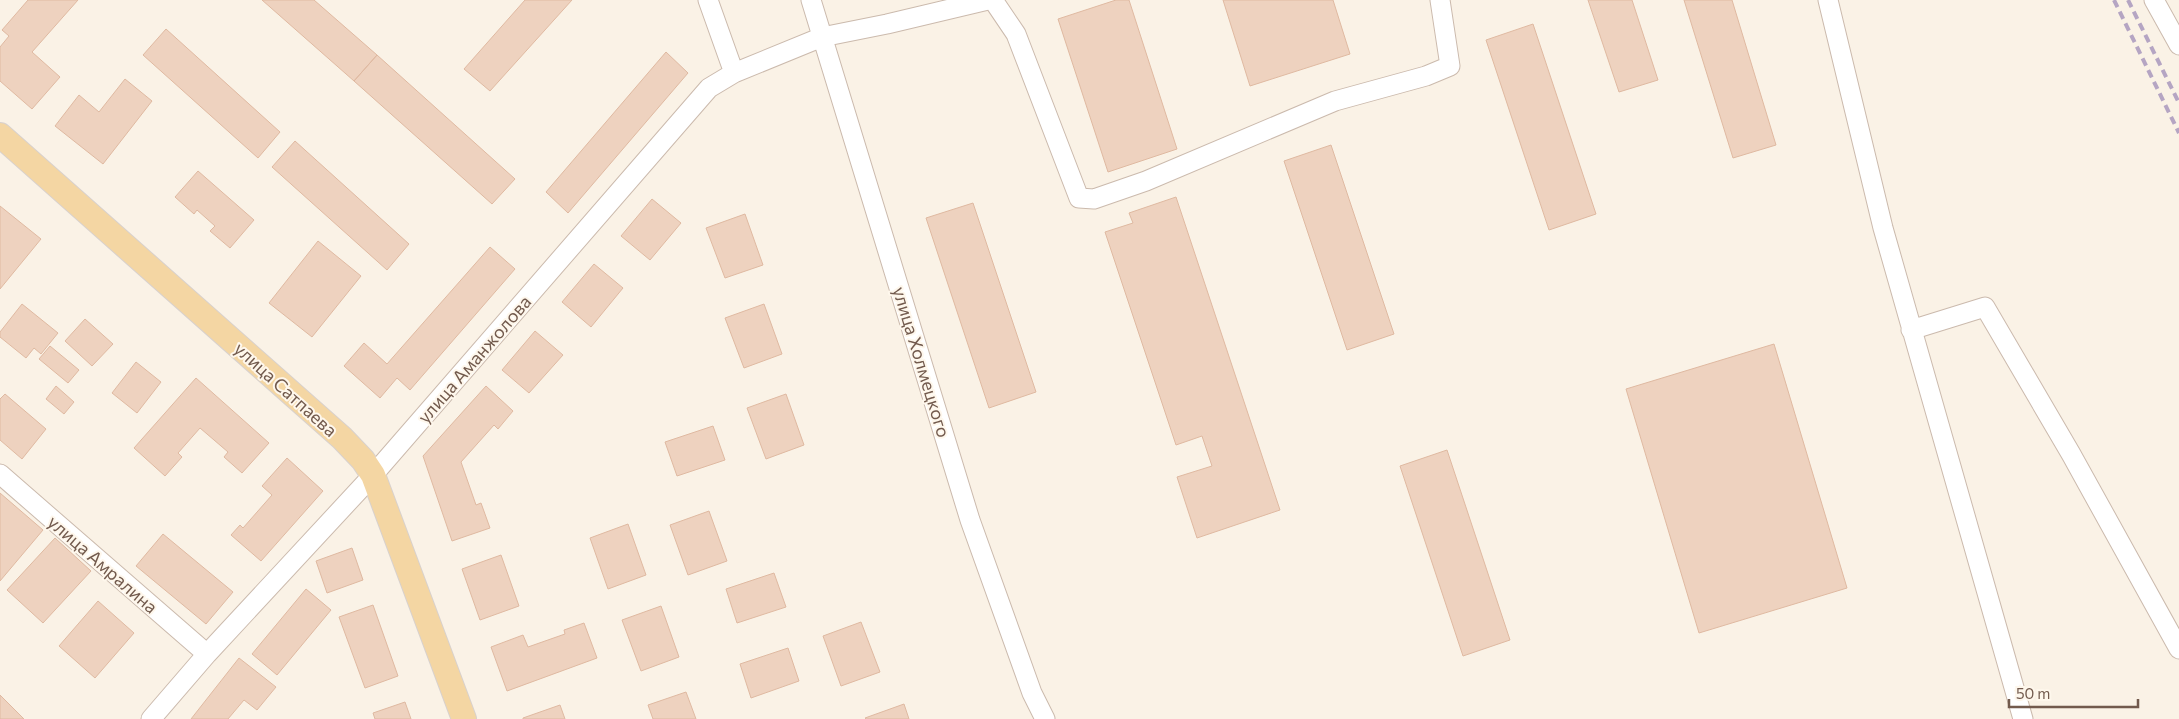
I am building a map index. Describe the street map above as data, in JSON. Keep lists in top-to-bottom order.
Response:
{
  "streets": {
    "main road": ["улица Сатпаева"],
    "street": ["улица Аманжолова", "улица Холмецкого", "улица Амралина"]
  },
  "crossings": [
    ["улица Аманжолова", "улица Холмецкого"],
    ["улица Аманжолова", "улица Сатпаева"],
    ["улица Аманжолова", "улица Амралина"]
  ],
  "scale_bar": "50 m"
}
